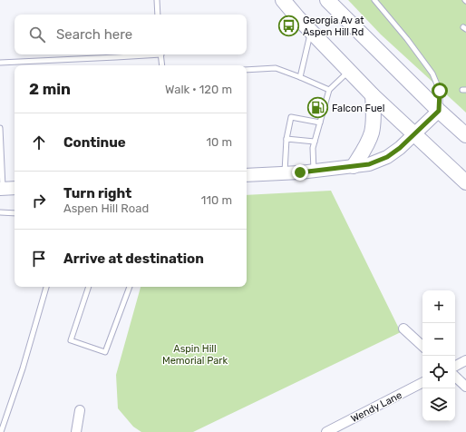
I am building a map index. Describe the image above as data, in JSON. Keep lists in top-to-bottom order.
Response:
{
  "streets": {
    "street": ["Wendy Lane"]
  },
  "parks": ["Aspin Hill Memorial Park"],
  "places": {
    "bus stop": ["Georgia Av at Aspen Hill Rd"],
    "fuel station": ["Falcon Fuel"]
  },
  "page": {
    "search": "Search here",
    "heading": ["2 min", "Walk · 120 m"],
    "list": [
      ["Continue", "10 m"],
      ["Turn right", "Aspen Hill Road", "110 m"],
      "Arrive at destination"
    ],
    "map_buttons": ["+", "−"]
  }
}
